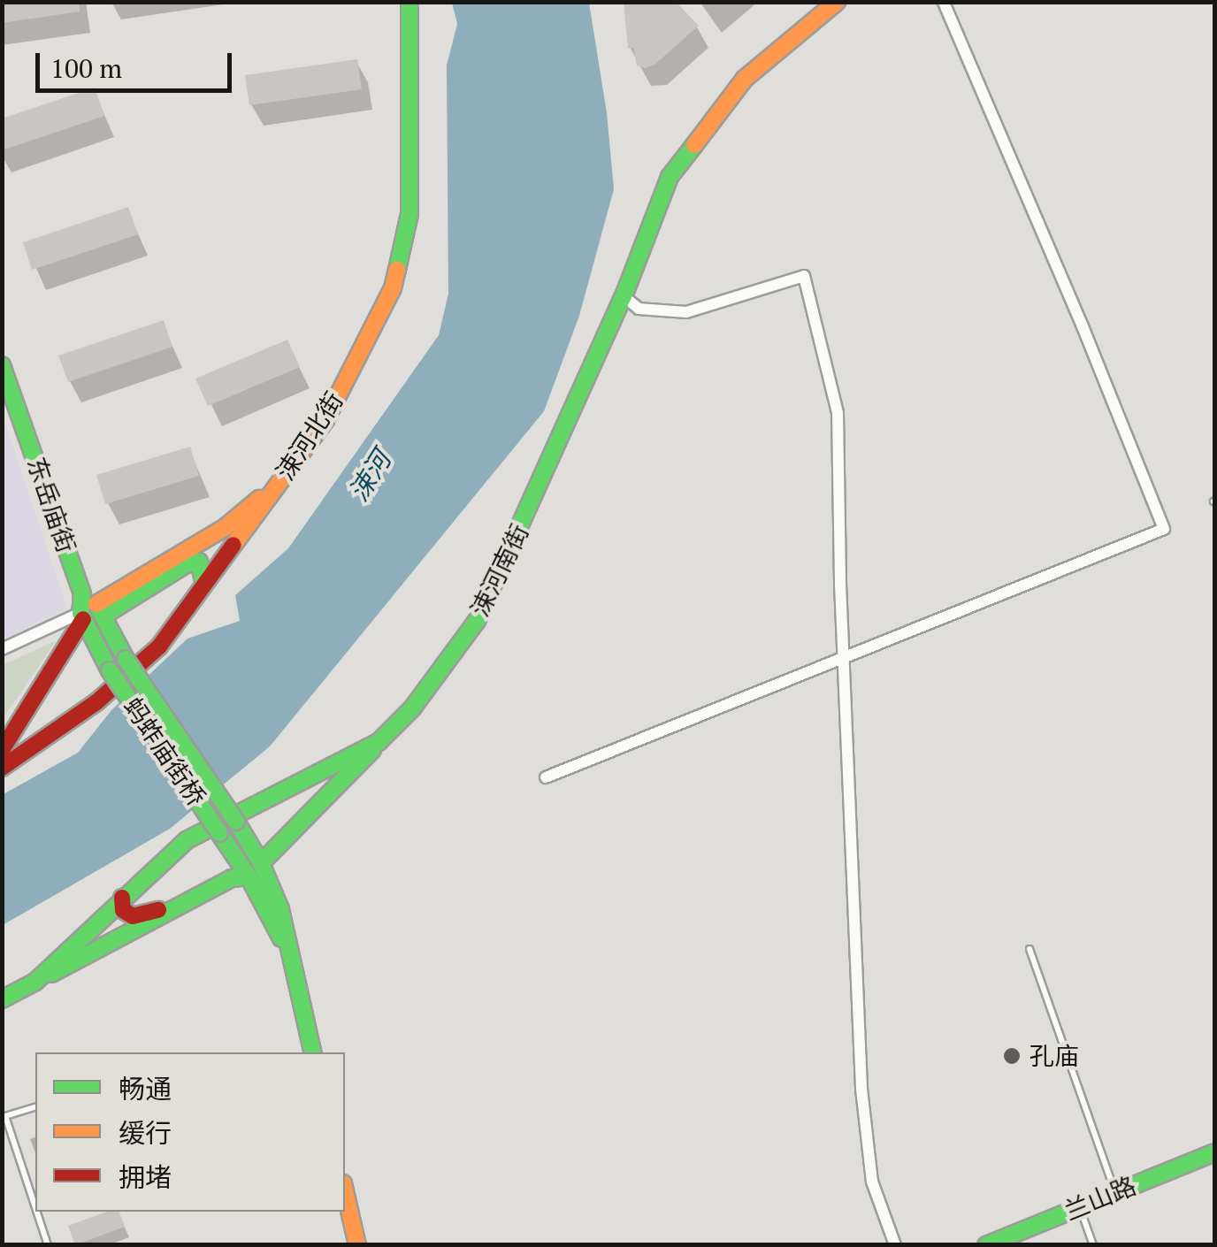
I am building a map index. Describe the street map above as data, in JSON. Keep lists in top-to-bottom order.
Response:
{
  "streets": {
    "main road": [
      "涑河北街",
      "东岳庙街",
      "涑河南街",
      "蚂蚱庙街桥",
      "兰山路"
    ]
  },
  "crossings": [
    ["东岳庙街", "蚂蚱庙街桥"]
  ],
  "water": ["涑河"],
  "places": ["孔庙"],
  "legend": ["畅通", "缓行", "拥堵"],
  "scale_bar": "100 m"
}
